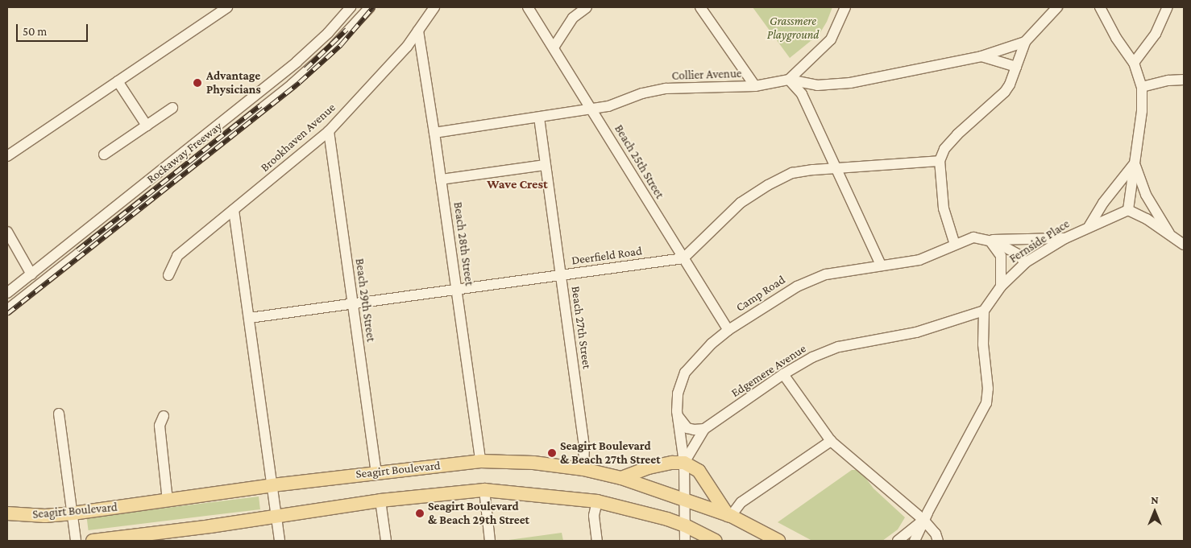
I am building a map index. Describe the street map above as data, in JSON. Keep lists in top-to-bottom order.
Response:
{
  "streets": {
    "main road": ["Seagirt Boulevard"],
    "street": [
      "Collier Avenue",
      "Brookhaven Avenue",
      "Rockaway Freeway",
      "Beach 25th Street",
      "Fernside Place",
      "Beach 28th Street",
      "Deerfield Road",
      "Camp Road",
      "Beach 29th Street",
      "Beach 27th Street",
      "Edgemere Avenue"
    ]
  },
  "crossings": [
    ["Collier Avenue", "Beach 25th Street"],
    ["Collier Avenue", "Beach 28th Street"],
    ["Collier Avenue", "Beach 27th Street"],
    ["Brookhaven Avenue", "Beach 28th Street"],
    ["Brookhaven Avenue", "Beach 29th Street"],
    ["Beach 25th Street", "Deerfield Road"],
    ["Beach 25th Street", "Camp Road"],
    ["Fernside Place", "Camp Road"],
    ["Fernside Place", "Edgemere Avenue"],
    ["Beach 28th Street", "Deerfield Road"],
    ["Beach 28th Street", "Seagirt Boulevard"],
    ["Deerfield Road", "Beach 29th Street"],
    ["Deerfield Road", "Beach 27th Street"],
    ["Camp Road", "Edgemere Avenue"],
    ["Camp Road", "Seagirt Boulevard"],
    ["Beach 29th Street", "Seagirt Boulevard"],
    ["Beach 27th Street", "Seagirt Boulevard"]
  ],
  "districts": ["Wave Crest"],
  "parks": ["Grassmere Playground"],
  "places": ["Advantage Physicians", "Seagirt Boulevard & Beach 27th Street", "Seagirt Boulevard & Beach 29th Street"],
  "scale_bar": "50 m",
  "north": "top"
}
